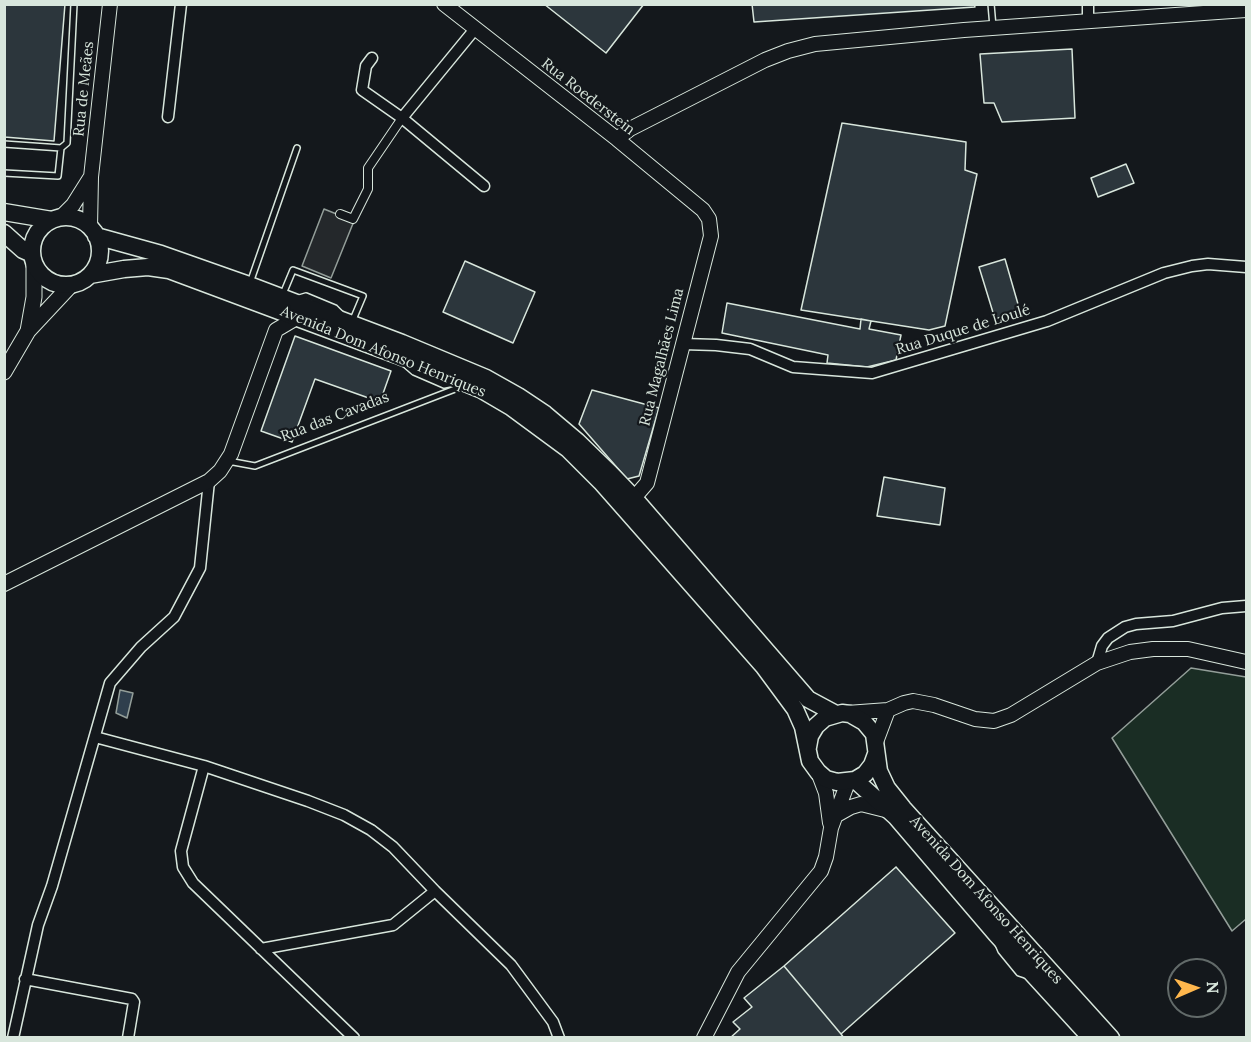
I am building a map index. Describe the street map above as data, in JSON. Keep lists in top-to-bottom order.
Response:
{
  "streets": {
    "main road": ["Avenida Dom Afonso Henriques"],
    "street": [
      "Rua de Meães",
      "Rua Roederstein",
      "Rua Duque de Loulé",
      "Rua Magalhães Lima"
    ],
    "lane": ["Rua das Cavadas"]
  },
  "crossings": [
    ["Rua de Meães", "Avenida Dom Afonso Henriques"],
    ["Rua Roederstein", "Rua Magalhães Lima"],
    ["Rua Duque de Loulé", "Rua Magalhães Lima"],
    ["Avenida Dom Afonso Henriques", "Rua Magalhães Lima"],
    ["Avenida Dom Afonso Henriques", "Rua das Cavadas"]
  ],
  "north": "right"
}
